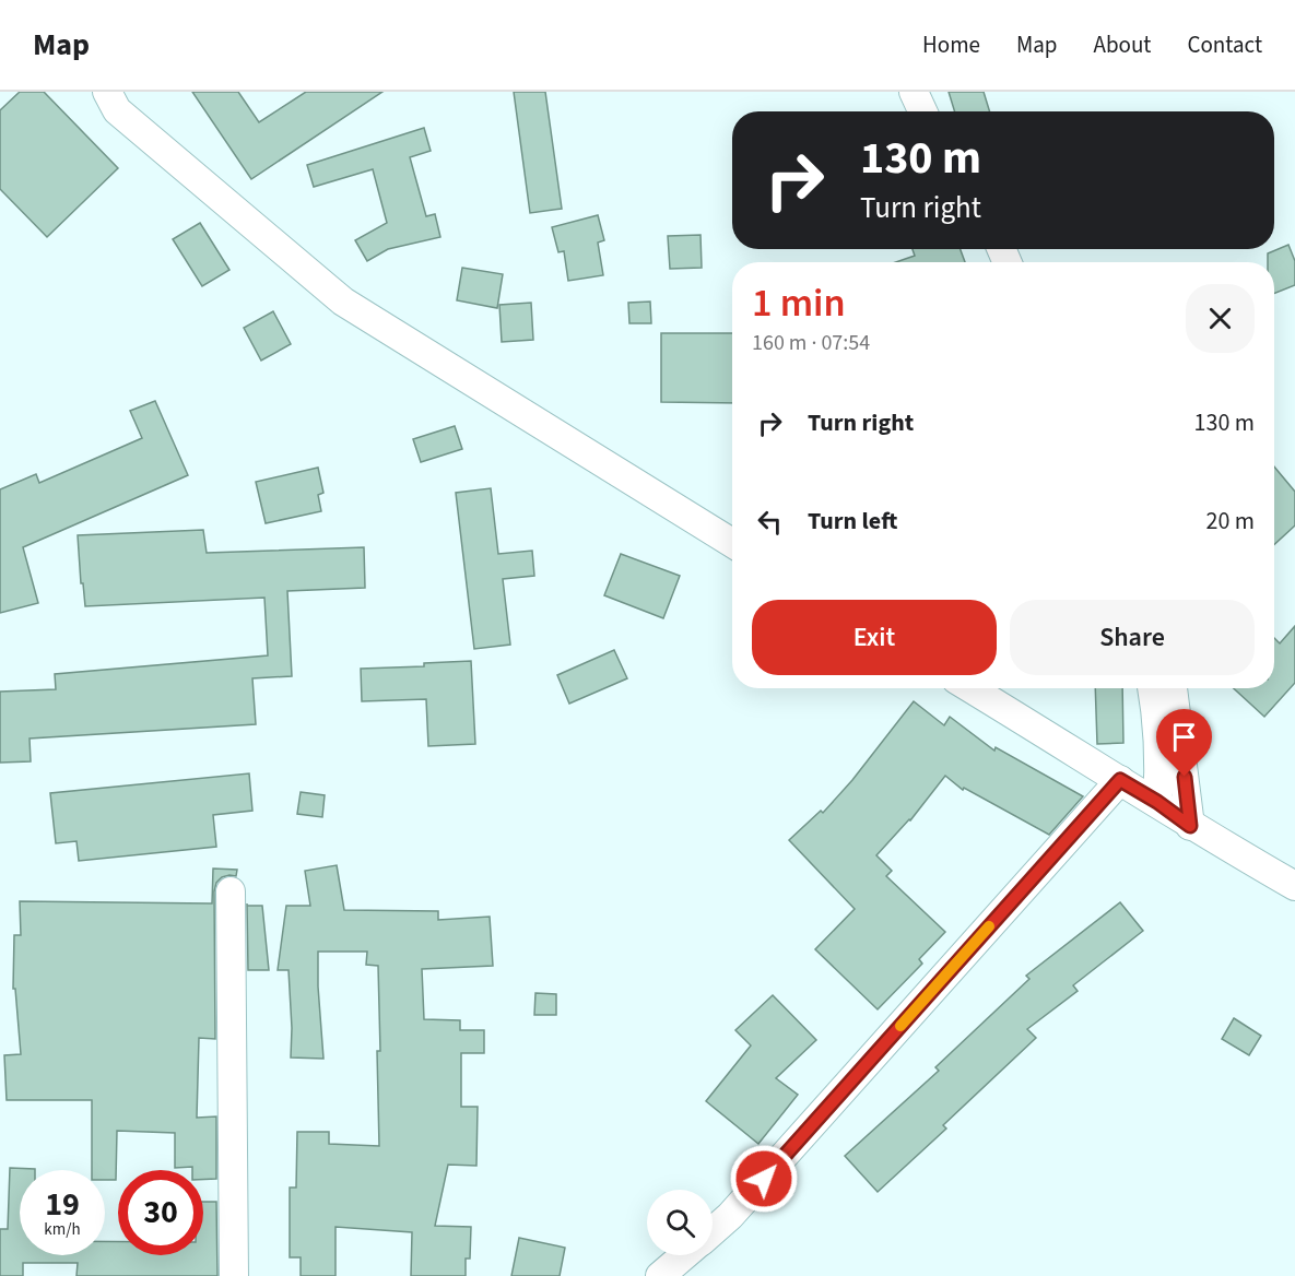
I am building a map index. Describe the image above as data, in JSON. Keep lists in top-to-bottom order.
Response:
{
  "page": {
    "header": "Map",
    "nav": [
      "Home",
      "Map",
      "About",
      "Contact"
    ],
    "turn": ["130 m", "Turn right"],
    "heading": ["1 min", "160 m · 07:54"],
    "list": [
      {
        "name": "Turn right",
        "value": "130 m"
      },
      {
        "name": "Turn left",
        "value": "20 m"
      }
    ],
    "buttons": ["Exit", "Share"],
    "speed": "19 km/h",
    "limit": "30"
  }
}
